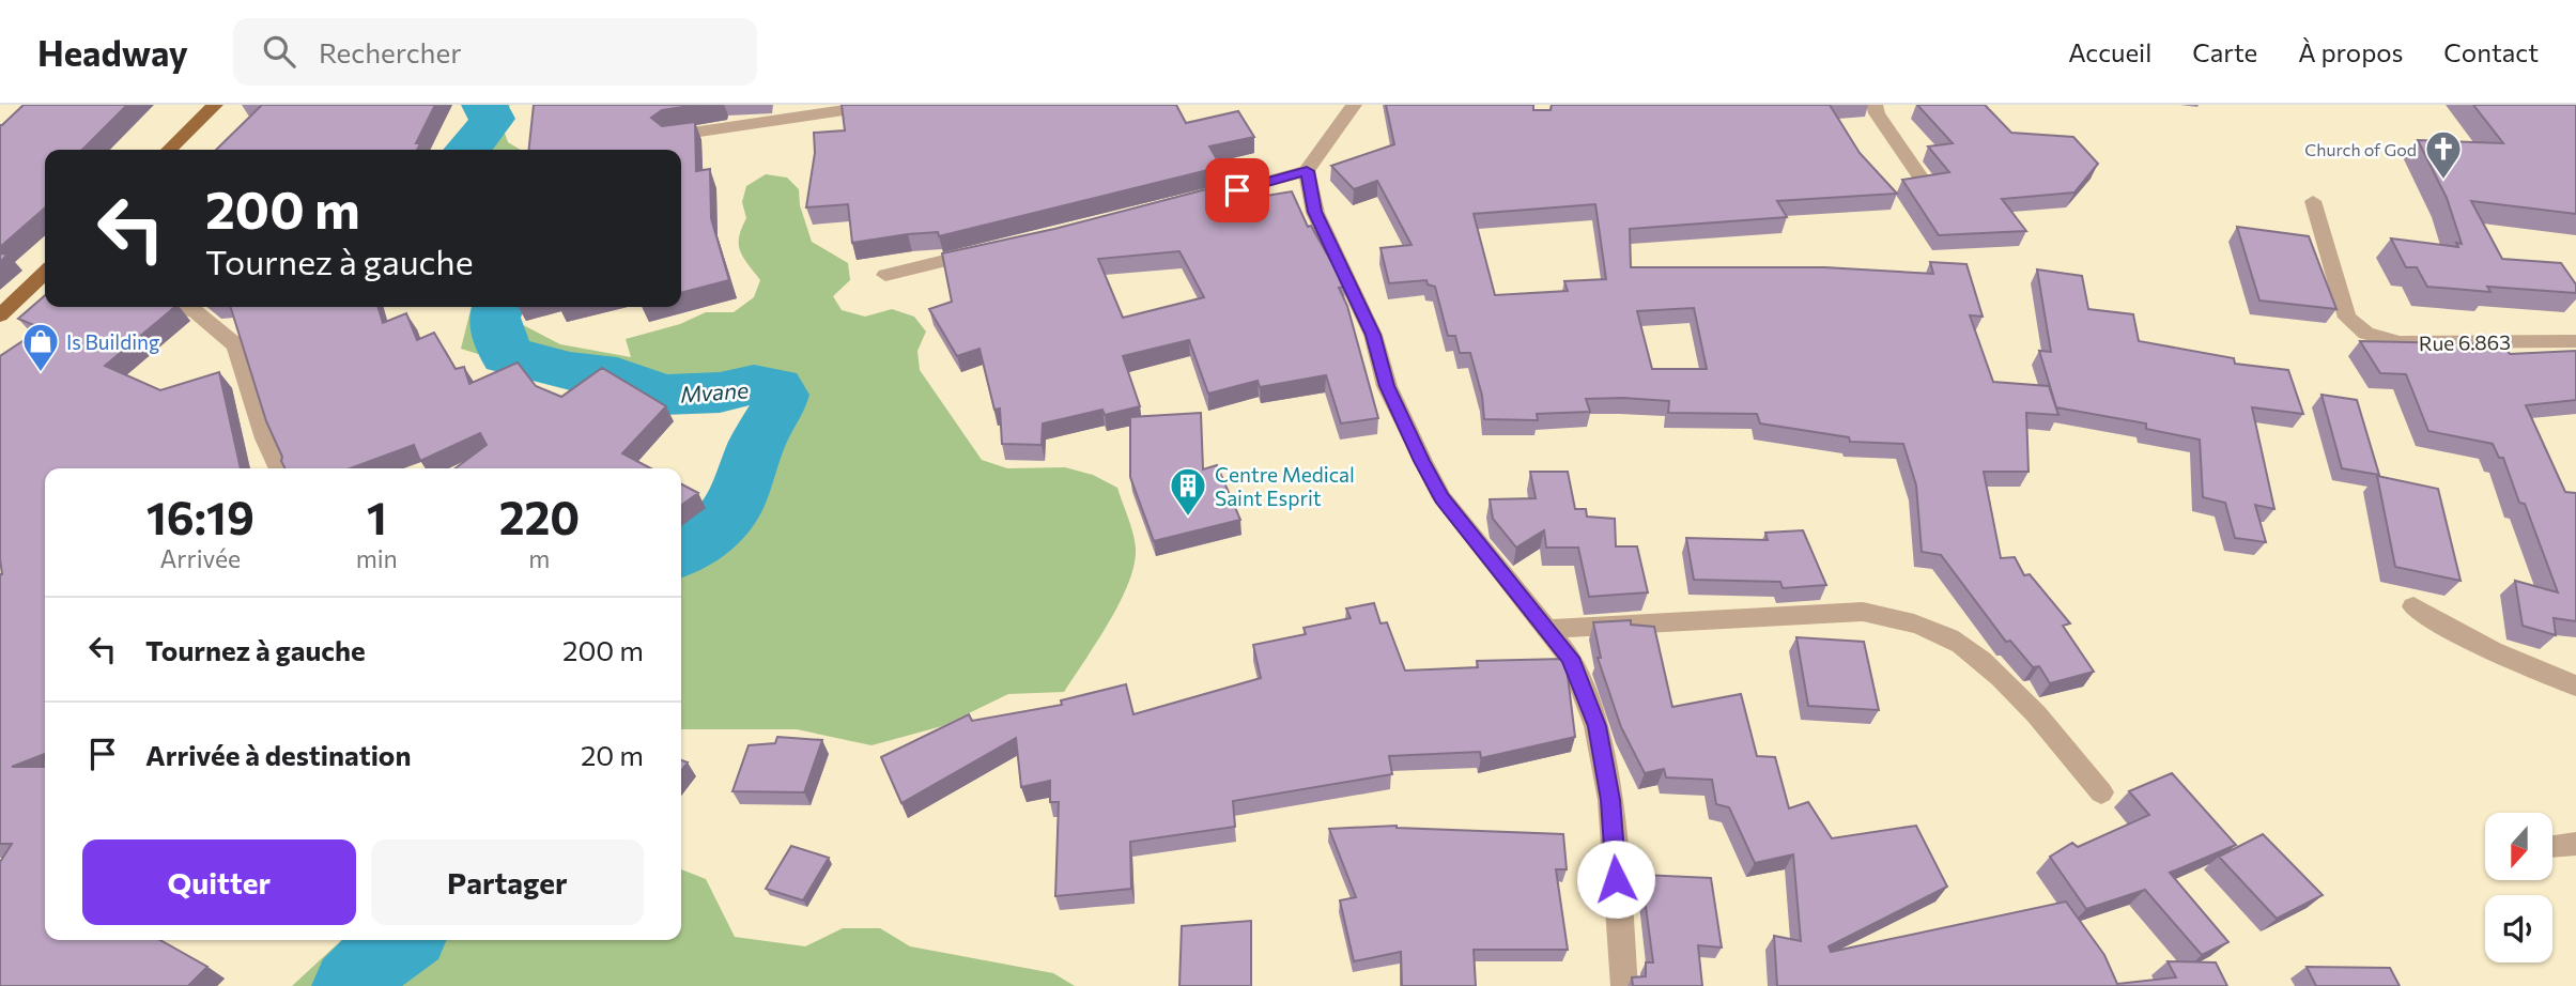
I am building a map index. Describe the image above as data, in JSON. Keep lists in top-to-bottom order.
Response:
{
  "streets": {
    "street": ["Rue 6.863"]
  },
  "water": ["Mvane"],
  "places": {
    "church": ["Church of God"],
    "shop": ["Is Building"],
    "building": ["Centre Medical Saint Esprit"]
  },
  "north": "bottom",
  "page": {
    "header": "Headway",
    "search": "Rechercher",
    "nav": [
      "Accueil",
      "Carte",
      "À propos",
      "Contact"
    ],
    "turn": ["200 m", "Tournez à gauche"],
    "eta": [
      "16:19",
      "Arrivée",
      "1",
      "min",
      "220",
      "m"
    ],
    "list": [
      {
        "name": "Tournez à gauche",
        "value": "200 m"
      },
      {
        "name": "Arrivée à destination",
        "value": "20 m"
      }
    ],
    "buttons": ["Quitter", "Partager"]
  }
}
